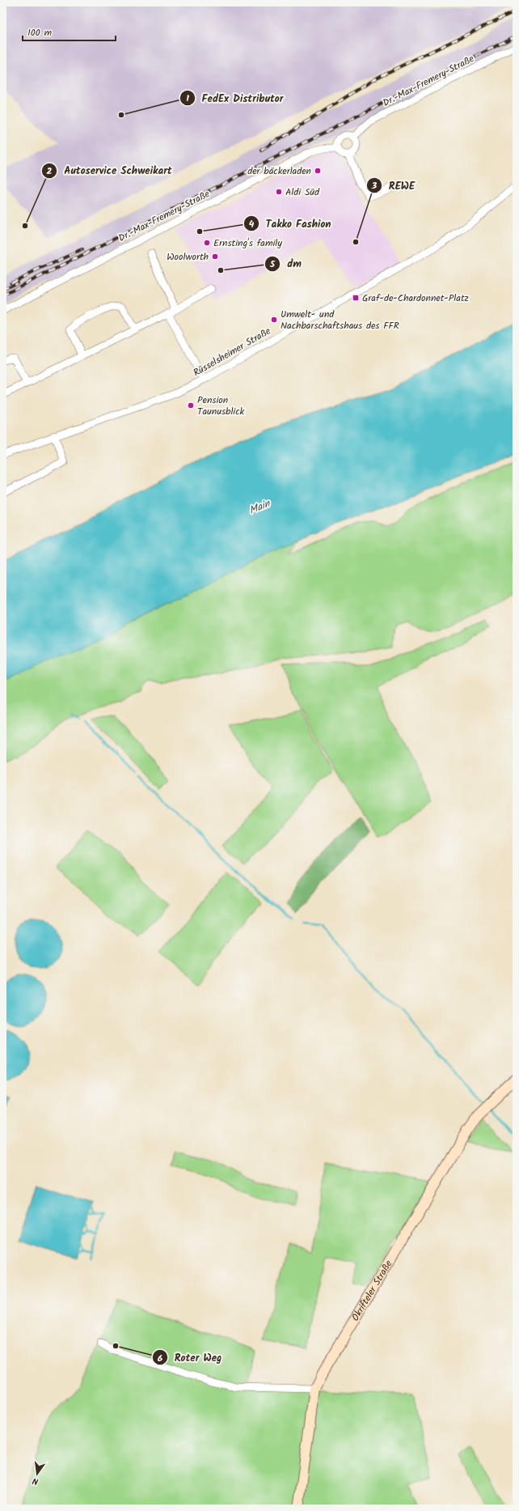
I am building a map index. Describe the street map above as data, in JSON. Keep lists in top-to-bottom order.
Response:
{
  "streets": {
    "street": ["Dr.-Max-Fremery-Straße", "Rüsselsheimer Straße", "Okrifteler Straße"]
  },
  "water": ["Main"],
  "places": {
    "other": [
      "FedEx Distributor",
      "der bäckerladen",
      "Aldi Süd",
      "Autoservice Schweikart",
      "Takko Fashion",
      "REWE",
      "Ernsting's family",
      "Woolworth",
      "dm",
      "Umwelt- und Nachbarschaftshaus des FFR",
      "Pension Taunusblick",
      "Roter Weg"
    ],
    "transit": ["Graf-de-Chardonnet-Platz"]
  },
  "scale_bar": "100 m",
  "north": "bottom"
}
